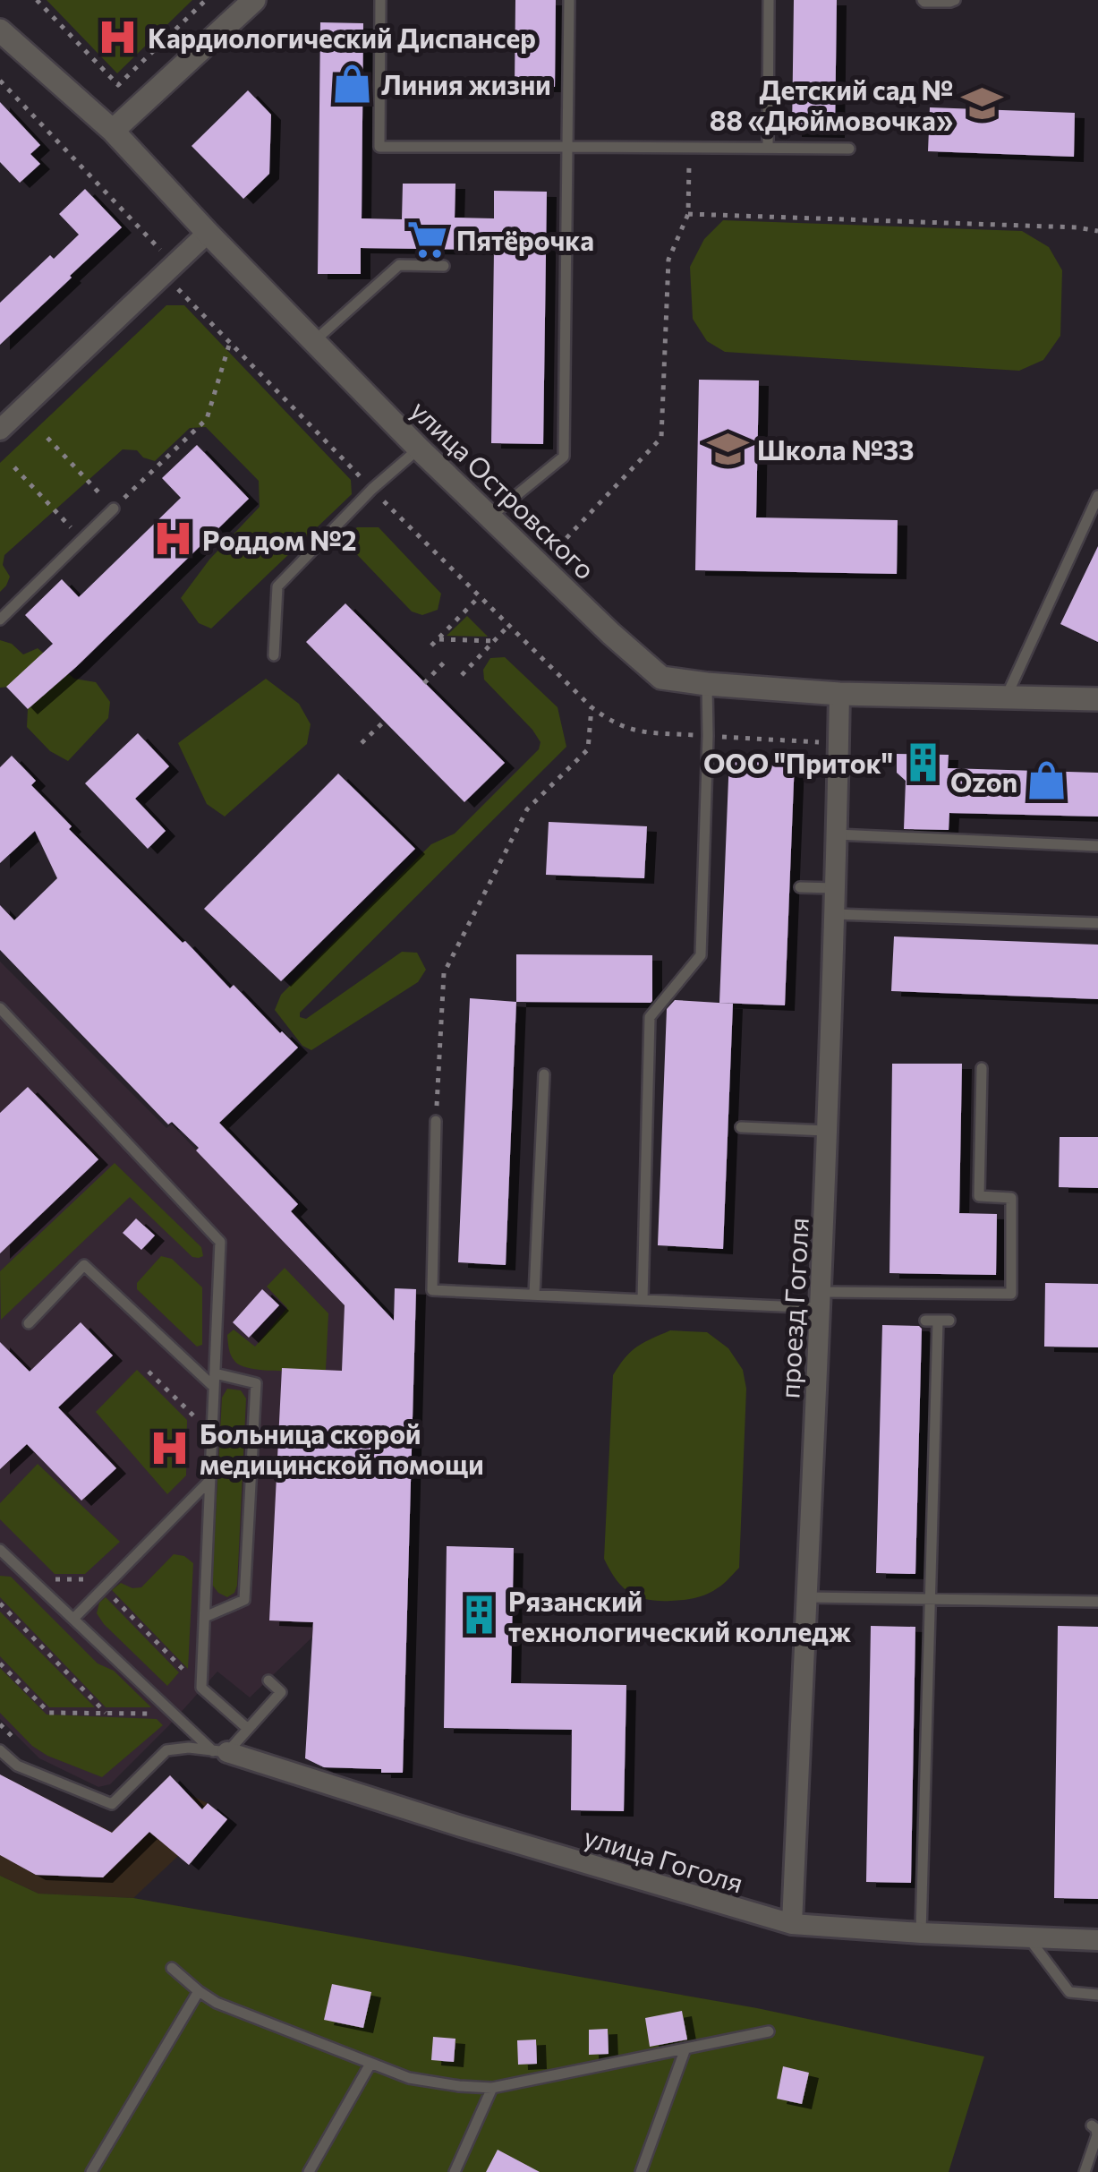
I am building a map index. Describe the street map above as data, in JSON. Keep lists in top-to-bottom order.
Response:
{
  "streets": {
    "street": ["улица Островского", "проезд Гоголя", "улица Гоголя"]
  },
  "crossings": [
    ["улица Островского", "проезд Гоголя"],
    ["проезд Гоголя", "улица Гоголя"]
  ],
  "places": {
    "hospital": ["Кардиологический Диспансер", "Роддом №2", "Больница скорой медицинской помощи"],
    "shop": ["Линия жизни", "Ozon"],
    "school or university": ["Детский сад № 88 «Дюймовочка»", "Школа №33"],
    "supermarket": ["Пятёрочка"],
    "building": ["ООО \"Приток\"", "Рязанский технологический колледж"]
  }
}
